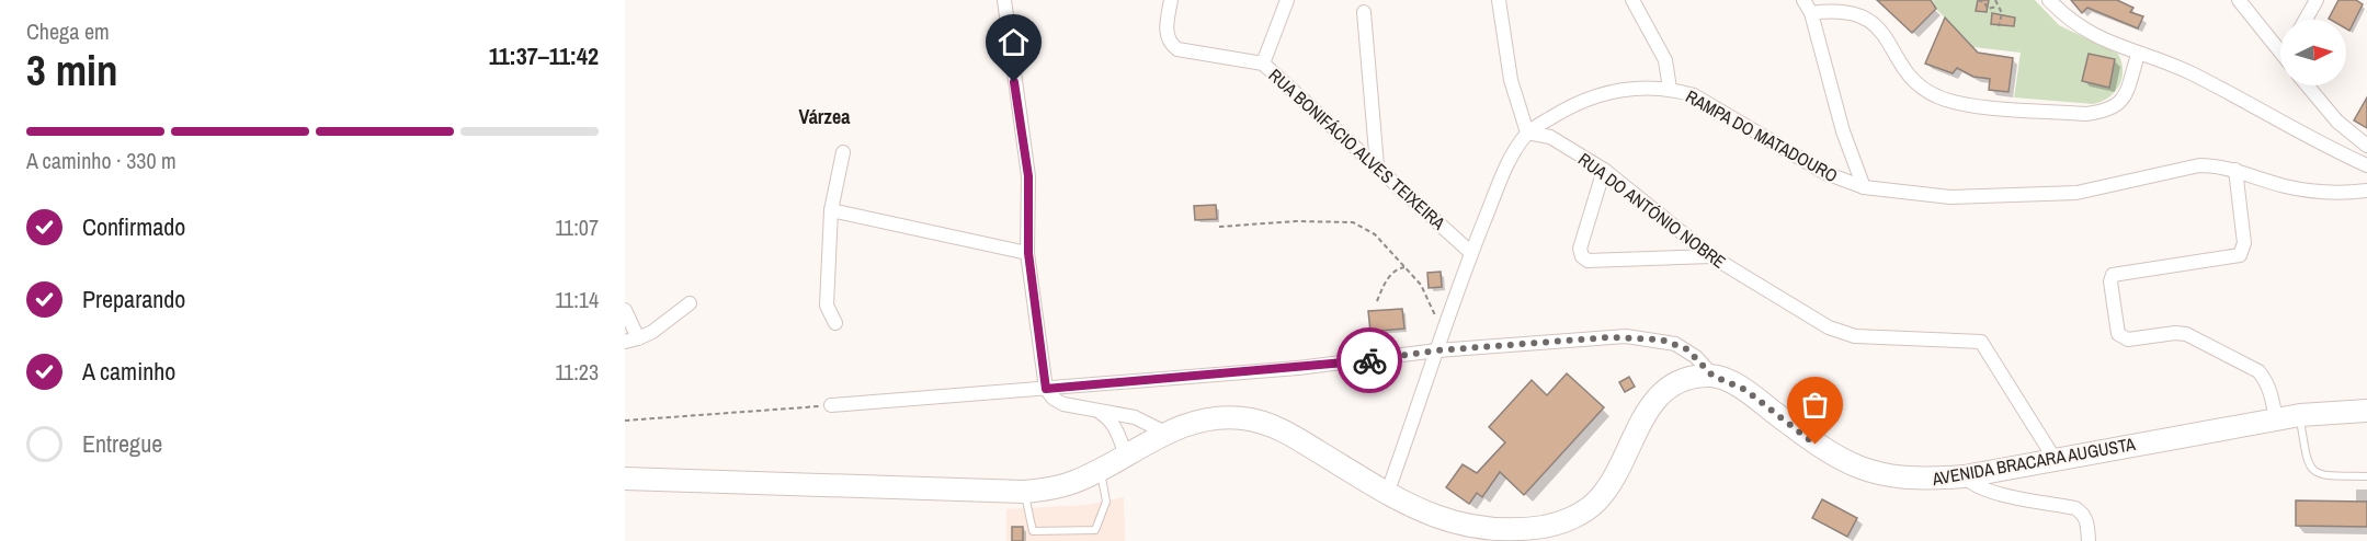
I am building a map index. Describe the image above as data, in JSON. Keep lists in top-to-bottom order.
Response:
{
  "streets": {
    "main road": ["AVENIDA BRACARA AUGUSTA"],
    "street": ["RAMPA DO MATADOURO", "RUA BONIFÁCIO ALVES TEIXEIRA", "RUA DO ANTÓNIO NOBRE"]
  },
  "crossings": [
    ["RAMPA DO MATADOURO", "RUA BONIFÁCIO ALVES TEIXEIRA"],
    ["RAMPA DO MATADOURO", "RUA DO ANTÓNIO NOBRE"],
    ["RUA DO ANTÓNIO NOBRE", "AVENIDA BRACARA AUGUSTA"]
  ],
  "districts": ["Várzea"],
  "north": "right",
  "page": {
    "heading": ["3 min", "Chega em", "11:37–11:42"],
    "bar": "A caminho · 330 m",
    "list": [
      ["Confirmado", "11:07"],
      ["Preparando", "11:14"],
      ["A caminho", "11:23"],
      "Entregue"
    ]
  }
}
